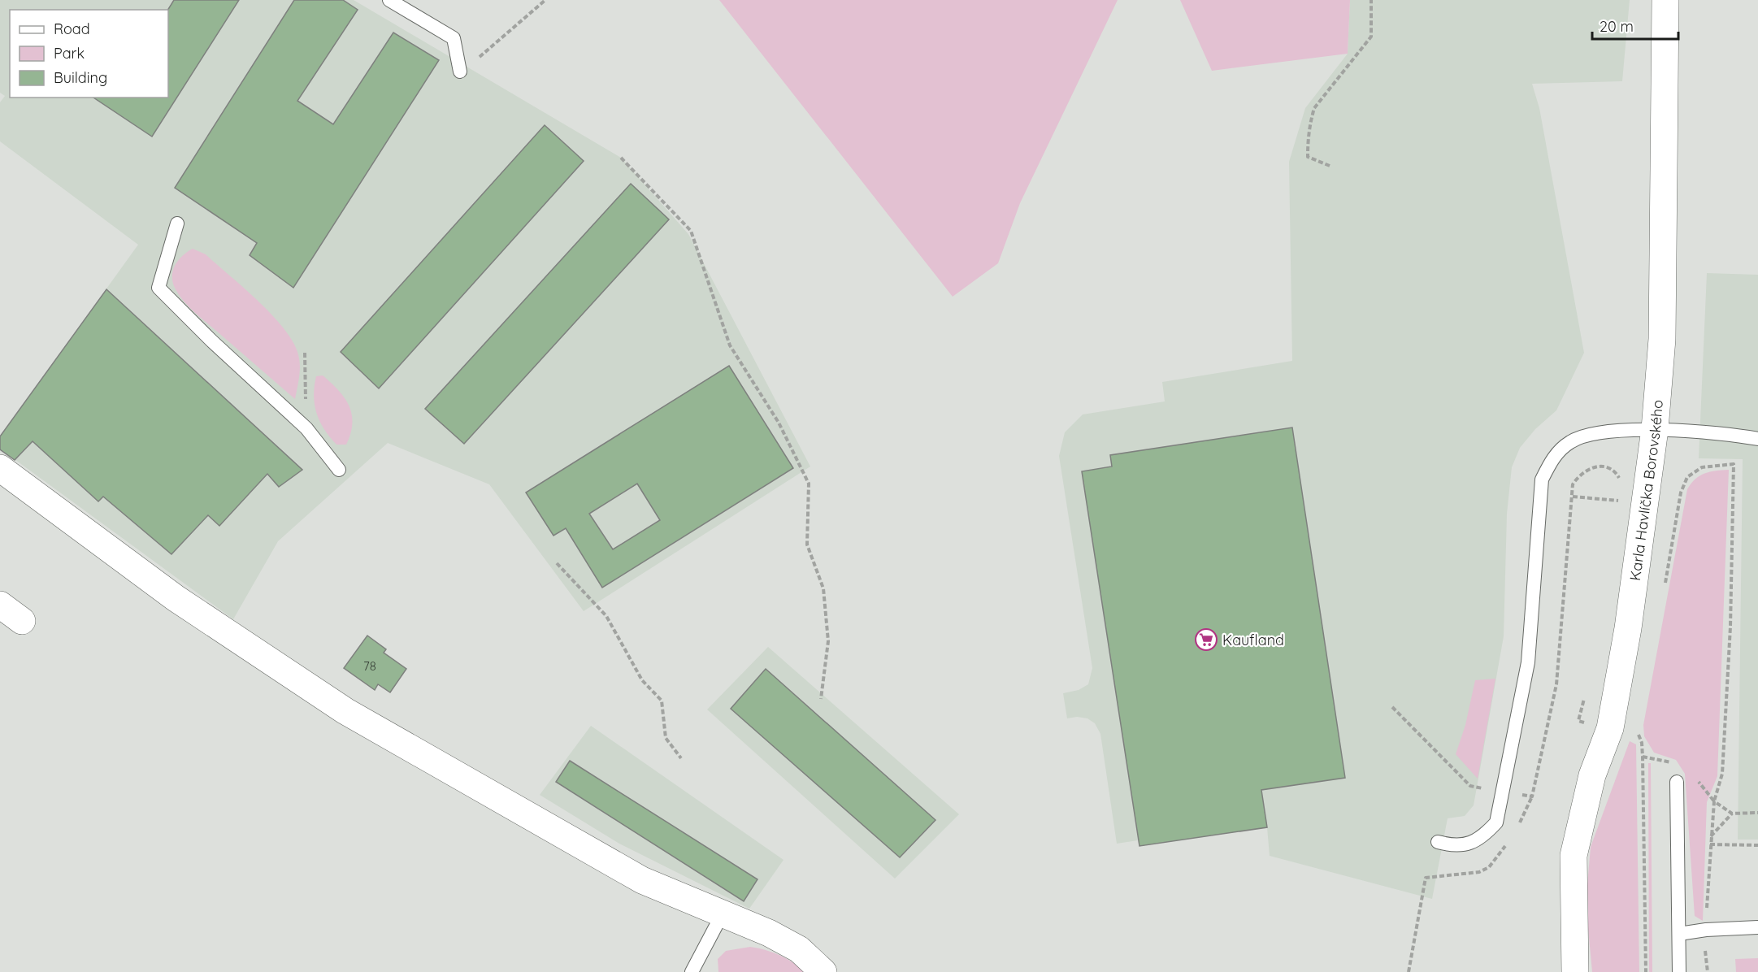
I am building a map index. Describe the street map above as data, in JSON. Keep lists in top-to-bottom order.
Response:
{
  "streets": {
    "street": ["Karla Havlíčka Borovského"]
  },
  "places": {
    "supermarket": ["Kaufland"]
  },
  "house_numbers": ["78"],
  "legend": ["Road", "Park", "Building"],
  "scale_bar": "20 m"
}
